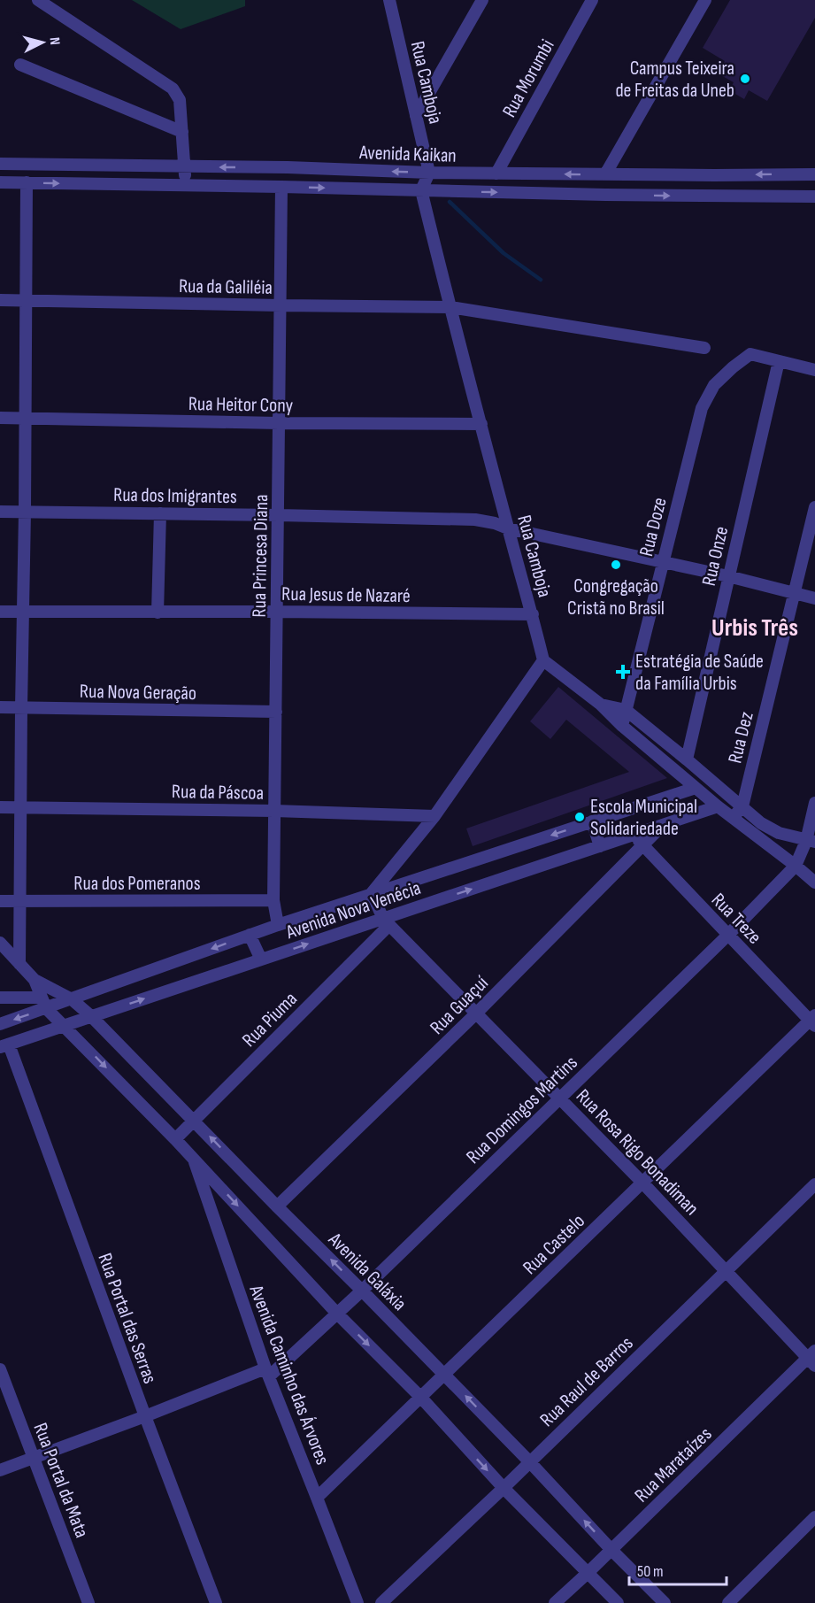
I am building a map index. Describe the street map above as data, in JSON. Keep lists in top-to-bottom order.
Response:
{
  "streets": {
    "street": [
      "Rua Morumbi",
      "Rua Camboja",
      "Avenida Kaikan",
      "Rua da Galiléia",
      "Rua Heitor Cony",
      "Rua dos Imigrantes",
      "Rua Doze",
      "Rua Princesa Diana",
      "Rua Onze",
      "Rua Jesus de Nazaré",
      "Rua Nova Geração",
      "Rua Dez",
      "Rua da Páscoa",
      "Rua dos Pomeranos",
      "Avenida Nova Venécia",
      "Rua Treze",
      "Rua Guaçuí",
      "Rua Piuma",
      "Rua Domingos Martins",
      "Rua Rosa Rigo Bonadiman",
      "Rua Castelo",
      "Avenida Galáxia",
      "Rua Portal das Serras",
      "Avenida Caminho das Árvores",
      "Rua Raul de Barros",
      "Rua Marataízes",
      "Rua Portal da Mata"
    ]
  },
  "crossings": [
    ["Rua Morumbi", "Avenida Kaikan"],
    ["Rua Camboja", "Avenida Kaikan"],
    ["Rua Camboja", "Rua da Galiléia"],
    ["Rua Camboja", "Rua Heitor Cony"],
    ["Rua Camboja", "Rua dos Imigrantes"],
    ["Rua Camboja", "Rua Jesus de Nazaré"],
    ["Avenida Kaikan", "Rua Princesa Diana"],
    ["Rua da Galiléia", "Rua Princesa Diana"],
    ["Rua Heitor Cony", "Rua Princesa Diana"],
    ["Rua dos Imigrantes", "Rua Doze"],
    ["Rua dos Imigrantes", "Rua Princesa Diana"],
    ["Rua dos Imigrantes", "Rua Onze"],
    ["Rua dos Imigrantes", "Rua Dez"],
    ["Rua Doze", "Rua Onze"],
    ["Rua Princesa Diana", "Rua Jesus de Nazaré"],
    ["Rua Princesa Diana", "Rua Nova Geração"],
    ["Rua Princesa Diana", "Rua da Páscoa"],
    ["Rua Princesa Diana", "Rua dos Pomeranos"],
    ["Rua Princesa Diana", "Avenida Nova Venécia"],
    ["Avenida Nova Venécia", "Rua Treze"],
    ["Avenida Nova Venécia", "Rua Guaçuí"],
    ["Avenida Nova Venécia", "Rua Piuma"],
    ["Avenida Nova Venécia", "Rua Rosa Rigo Bonadiman"],
    ["Avenida Nova Venécia", "Avenida Galáxia"],
    ["Avenida Nova Venécia", "Rua Portal das Serras"],
    ["Rua Treze", "Rua Guaçuí"],
    ["Rua Treze", "Rua Domingos Martins"],
    ["Rua Treze", "Rua Castelo"],
    ["Rua Guaçuí", "Rua Rosa Rigo Bonadiman"],
    ["Rua Guaçuí", "Avenida Galáxia"],
    ["Rua Piuma", "Rua Rosa Rigo Bonadiman"],
    ["Rua Piuma", "Avenida Galáxia"],
    ["Rua Domingos Martins", "Rua Rosa Rigo Bonadiman"],
    ["Rua Domingos Martins", "Avenida Galáxia"],
    ["Rua Domingos Martins", "Avenida Caminho das Árvores"],
    ["Rua Rosa Rigo Bonadiman", "Rua Castelo"],
    ["Rua Rosa Rigo Bonadiman", "Rua Raul de Barros"],
    ["Rua Rosa Rigo Bonadiman", "Rua Marataízes"],
    ["Rua Castelo", "Avenida Galáxia"],
    ["Rua Castelo", "Avenida Caminho das Árvores"],
    ["Avenida Galáxia", "Rua Raul de Barros"],
    ["Avenida Galáxia", "Rua Marataízes"]
  ],
  "districts": ["Urbis Três"],
  "places": {
    "other": ["Campus Teixeira de Freitas da Uneb", "Congregação Cristã no Brasil", "Escola Municipal Solidariedade"],
    "health": ["Estratégia de Saúde da Família Urbis"]
  },
  "scale_bar": "50 m",
  "north": "right"
}
